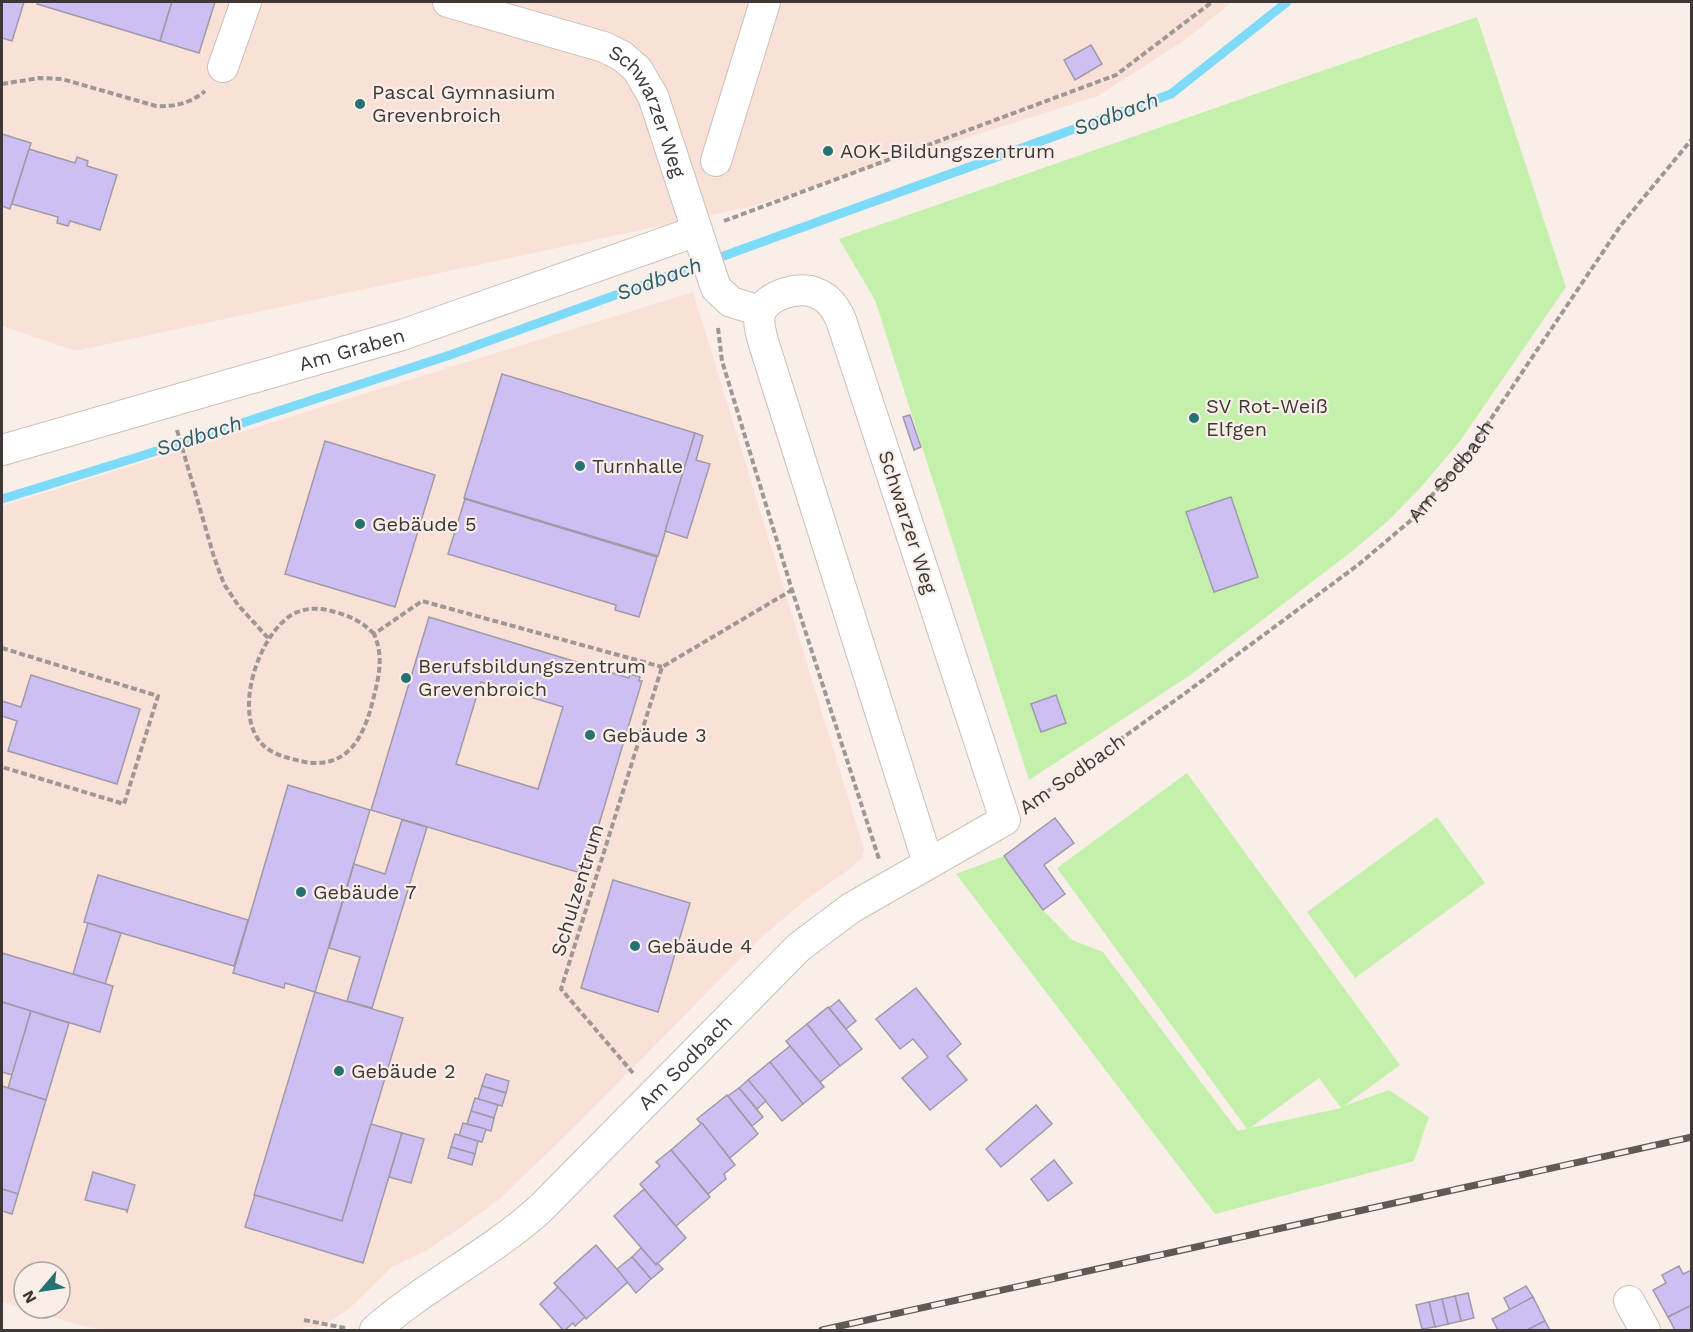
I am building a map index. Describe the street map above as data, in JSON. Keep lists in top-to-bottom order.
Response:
{
  "streets": {
    "street": ["Schwarzer Weg", "Am Graben", "Am Sodbach"],
    "path": ["Schulzentrum"]
  },
  "crossings": [
    ["Schwarzer Weg", "Am Graben"],
    ["Schwarzer Weg", "Am Sodbach"],
    ["Am Sodbach", "Schulzentrum"]
  ],
  "water": ["Sodbach"],
  "places": [
    "Pascal Gymnasium Grevenbroich",
    "AOK-Bildungszentrum",
    "SV Rot-Weiß Elfgen",
    "Turnhalle",
    "Gebäude 5",
    "Berufsbildungszentrum Grevenbroich",
    "Gebäude 3",
    "Gebäude 7",
    "Gebäude 4",
    "Gebäude 2"
  ],
  "north": "bottom left"
}
